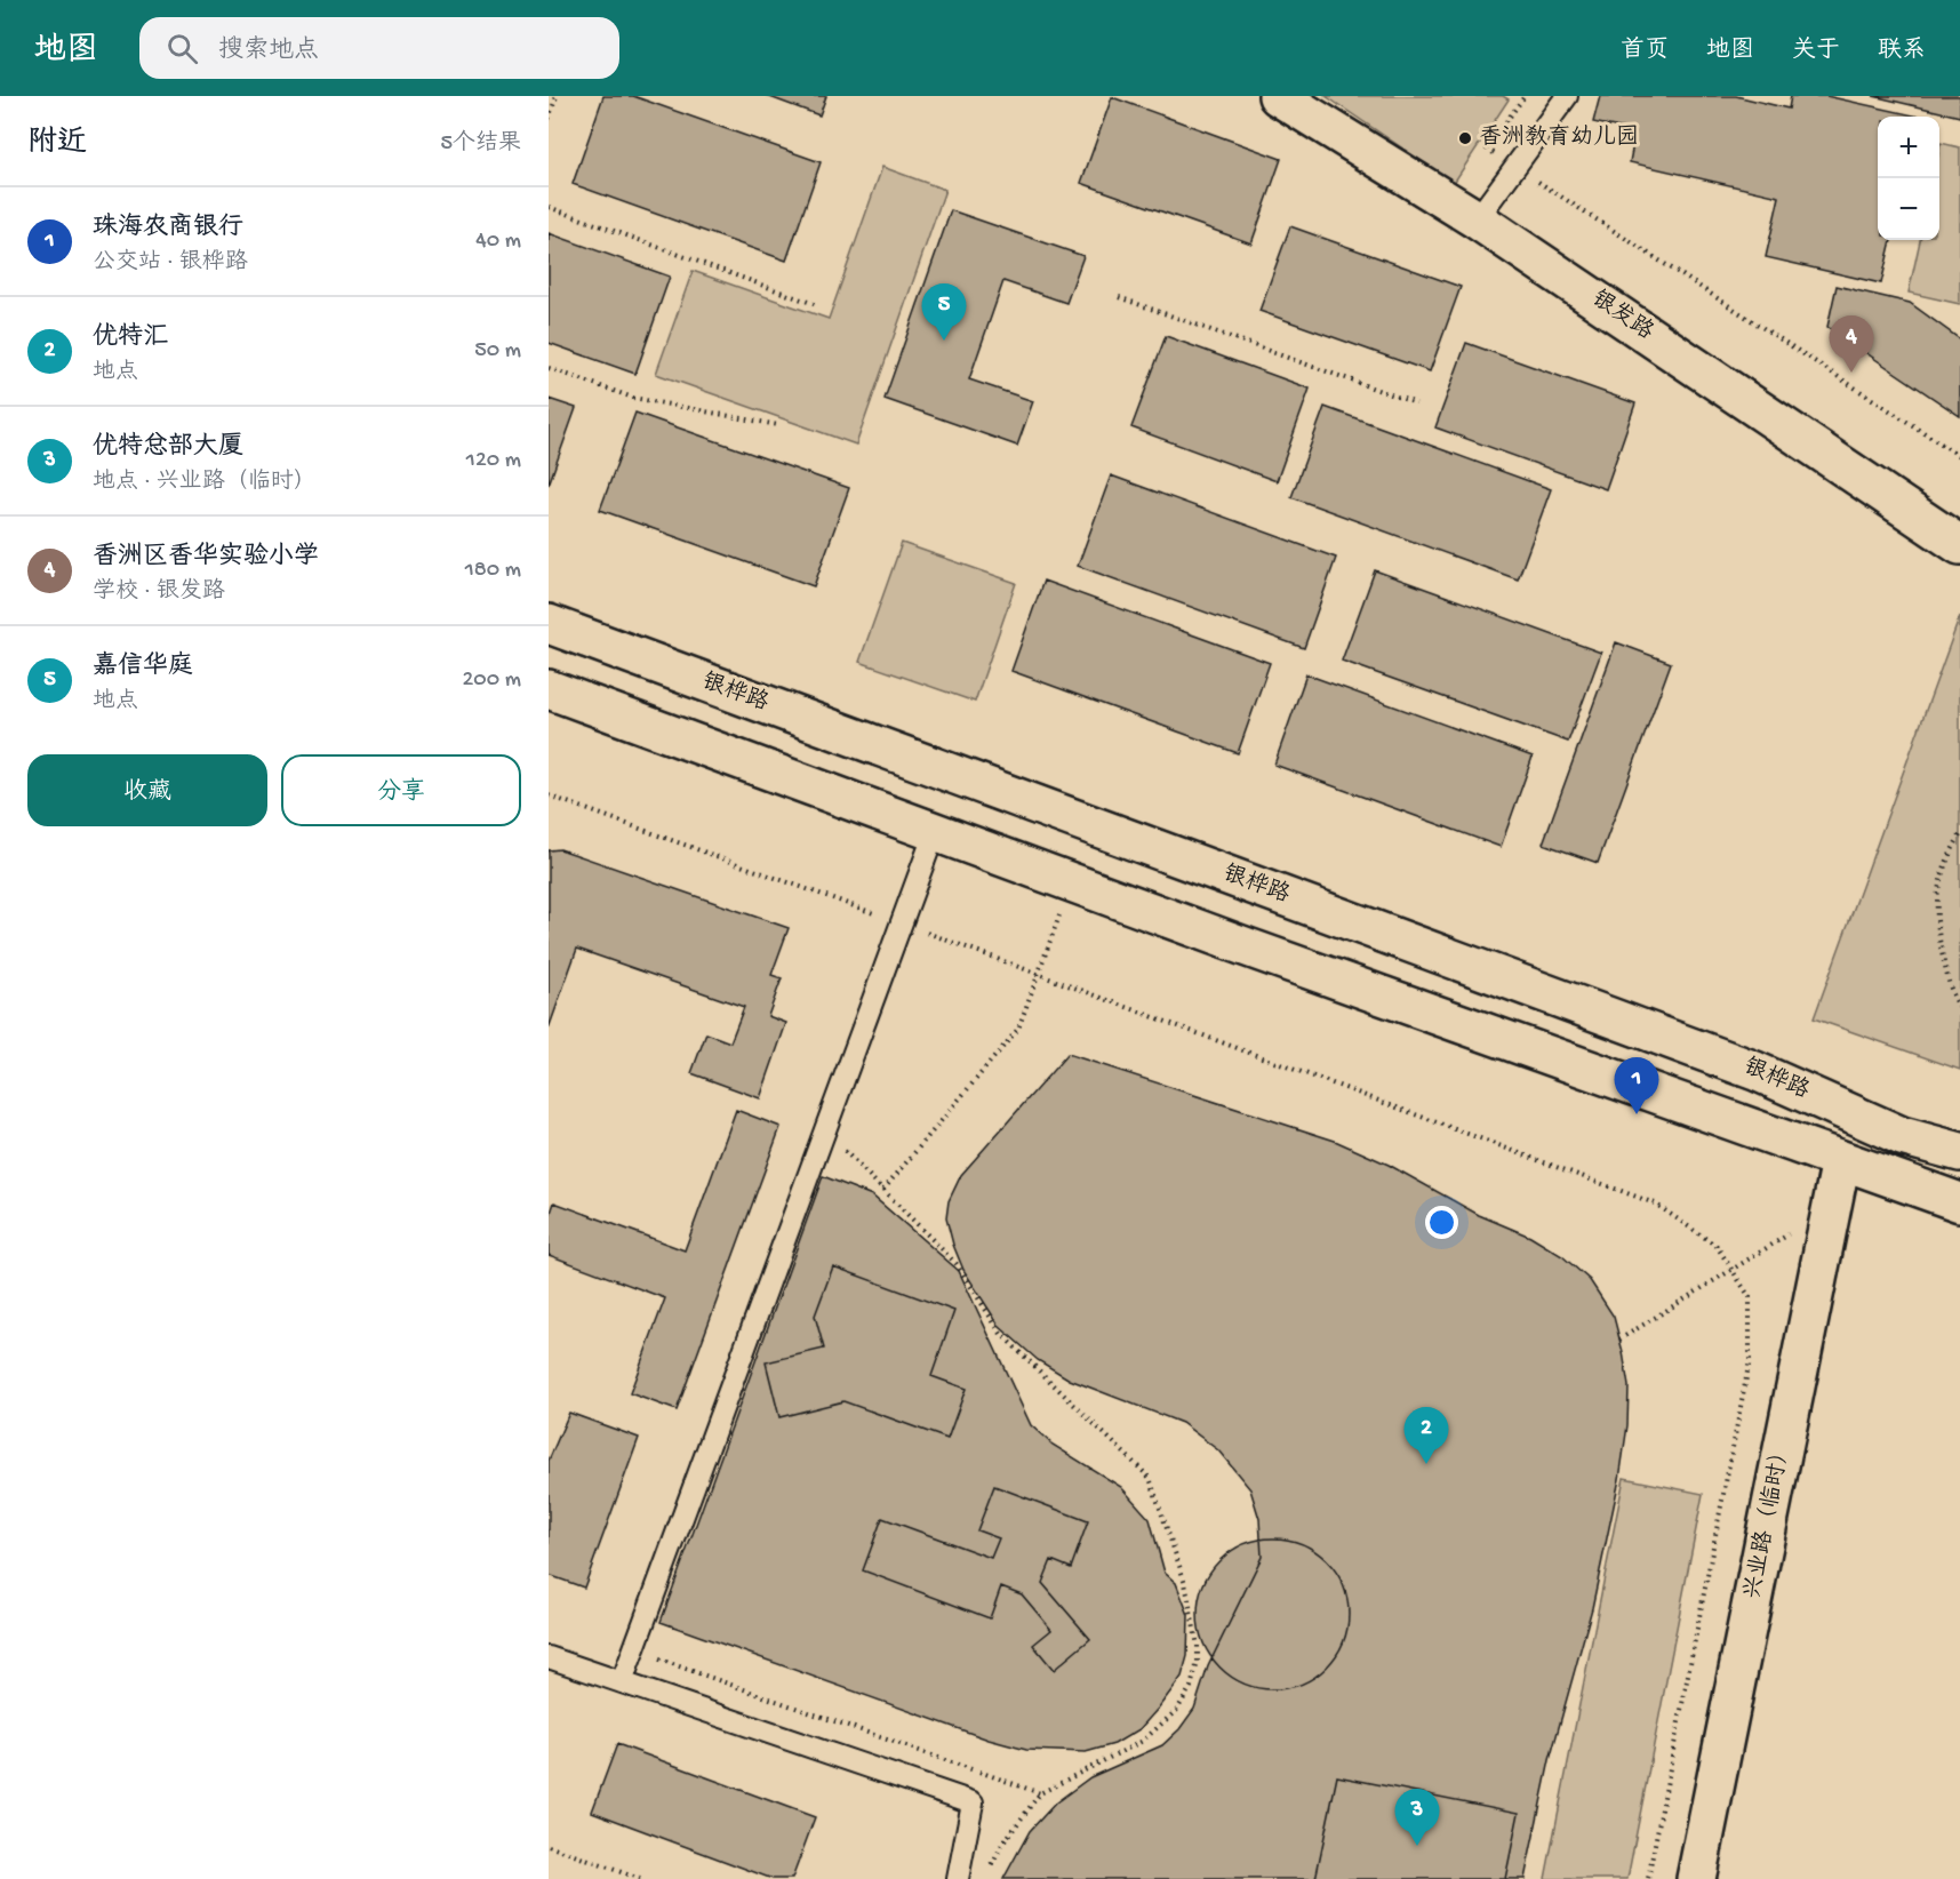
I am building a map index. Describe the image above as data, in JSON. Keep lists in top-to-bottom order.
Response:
{
  "streets": {
    "main road": ["银发路", "银桦路", "兴业路（临时）"]
  },
  "places": ["香洲教育幼儿园"],
  "page": {
    "header": "地图",
    "search": "搜索地点",
    "nav": [
      "首页",
      "地图",
      "关于",
      "联系"
    ],
    "heading": ["附近", "5个结果"],
    "map_buttons": ["+", "−"],
    "list": [
      {
        "mark": "1",
        "name": "珠海农商银行",
        "note": "公交站 · 银桦路",
        "value": "40 m"
      },
      {
        "mark": "2",
        "name": "优特汇",
        "note": "地点",
        "value": "50 m"
      },
      {
        "mark": "3",
        "name": "优特总部大厦",
        "note": "地点 · 兴业路（临时）",
        "value": "120 m"
      },
      {
        "mark": "4",
        "name": "香洲区香华实验小学",
        "note": "学校 · 银发路",
        "value": "180 m"
      },
      {
        "mark": "5",
        "name": "嘉信华庭",
        "note": "地点",
        "value": "200 m"
      }
    ],
    "pins": [
      "5",
      "4",
      "1",
      "2",
      "3"
    ],
    "buttons": ["收藏", "分享"]
  }
}
